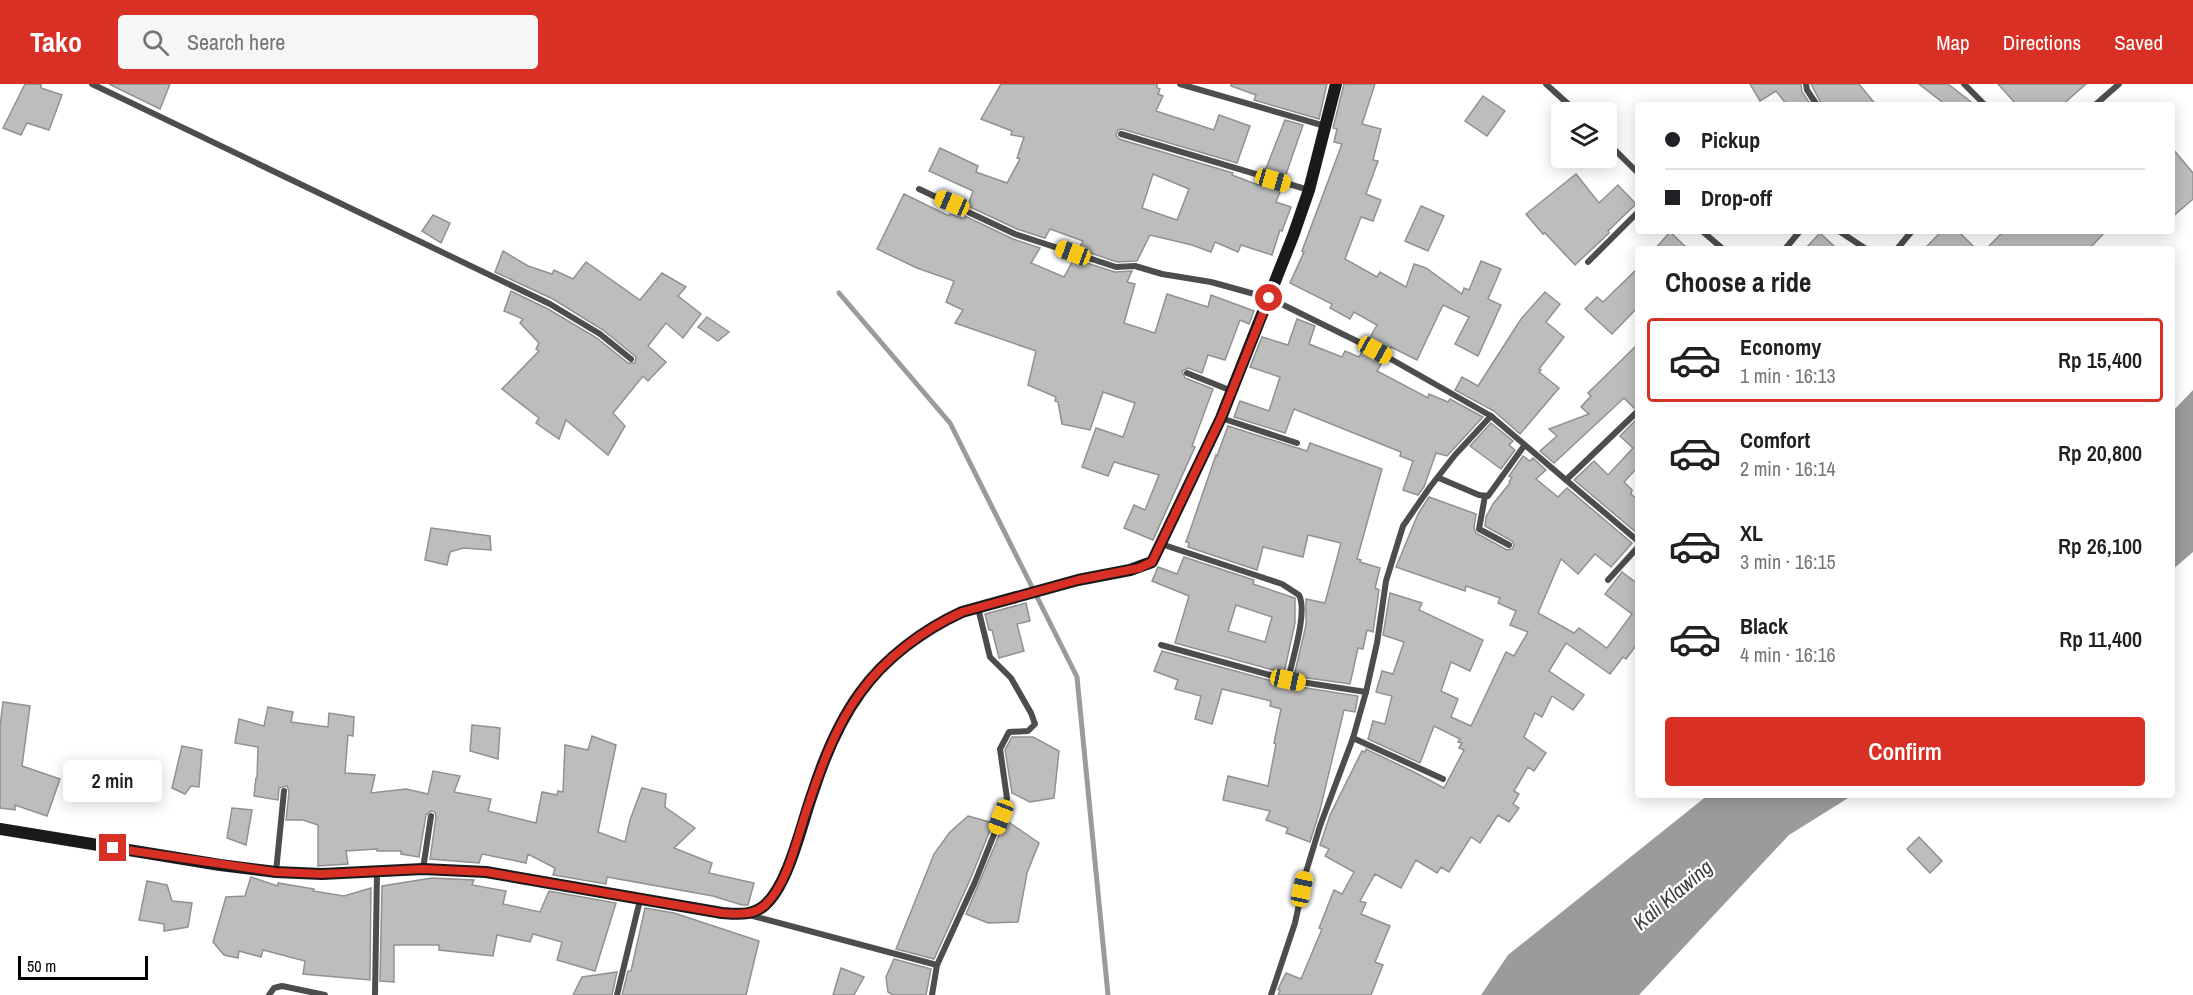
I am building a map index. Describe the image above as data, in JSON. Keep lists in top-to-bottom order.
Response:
{
  "water": ["Kali Klawing"],
  "scale_bar": "50 m",
  "page": {
    "header": "Tako",
    "search": "Search here",
    "nav": ["Map", "Directions", "Saved"],
    "banner": ["Pickup", "Drop-off"],
    "heading": "Choose a ride",
    "list": [
      {
        "name": "Economy",
        "note": "1 min · 16:13",
        "value": "Rp 15,400"
      },
      {
        "name": "Comfort",
        "note": "2 min · 16:14",
        "value": "Rp 20,800"
      },
      {
        "name": "XL",
        "note": "3 min · 16:15",
        "value": "Rp 26,100"
      },
      {
        "name": "Black",
        "note": "4 min · 16:16",
        "value": "Rp 11,400"
      }
    ],
    "buttons": "Confirm",
    "bubble": "2 min",
    "scale": "50 m"
  }
}
